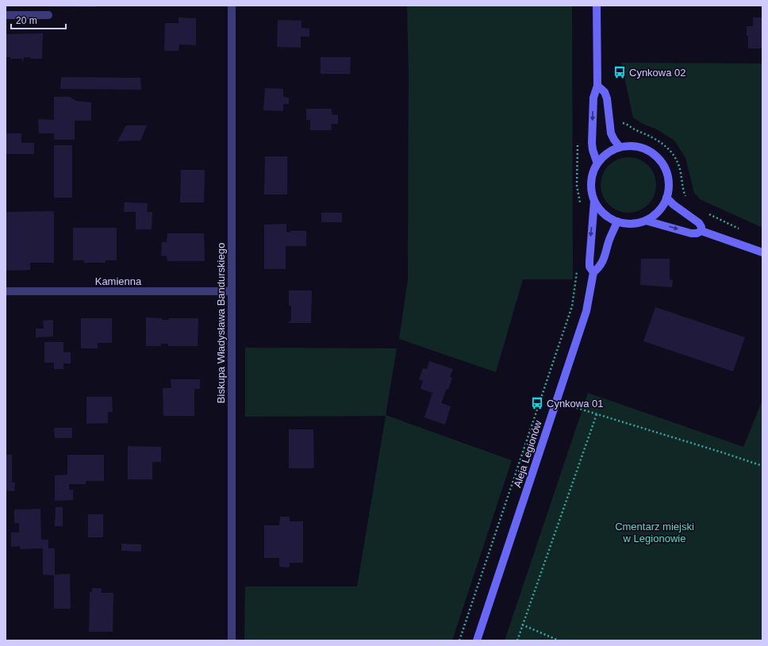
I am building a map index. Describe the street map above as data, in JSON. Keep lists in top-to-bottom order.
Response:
{
  "streets": {
    "street": ["Kamienna", "Biskupa Władysława Bandurskiego", "Aleja Legionów"]
  },
  "crossings": [
    ["Kamienna", "Biskupa Władysława Bandurskiego"]
  ],
  "parks": ["Cmentarz miejski w Legionowie"],
  "places": {
    "bus stop": ["Cynkowa 02", "Cynkowa 01"]
  },
  "scale_bar": "20 m"
}
